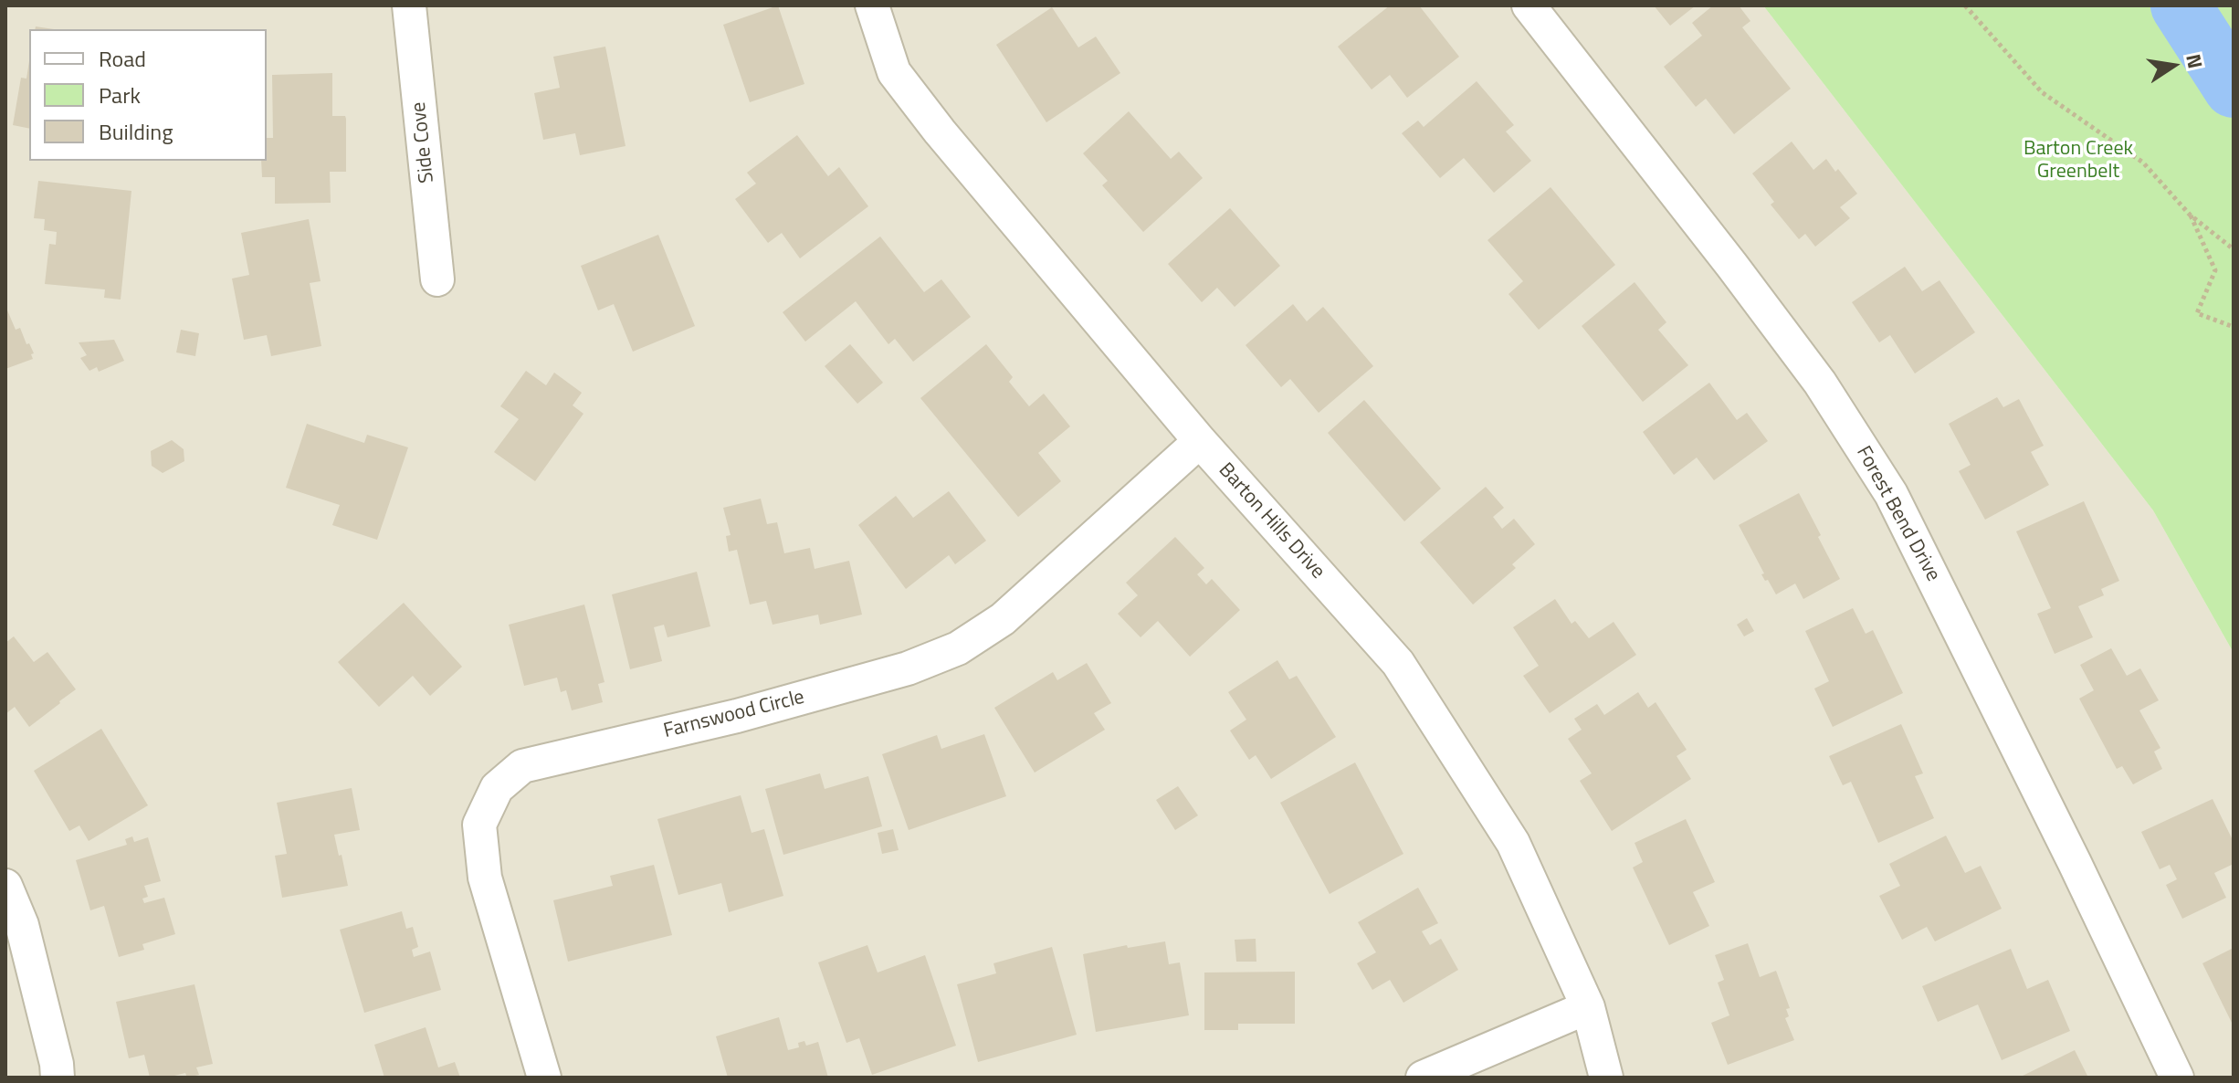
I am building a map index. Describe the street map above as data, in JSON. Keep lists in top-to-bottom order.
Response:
{
  "streets": {
    "street": [
      "Side Cove",
      "Forest Bend Drive",
      "Barton Hills Drive",
      "Farnswood Circle"
    ]
  },
  "crossings": [
    ["Barton Hills Drive", "Farnswood Circle"]
  ],
  "parks": ["Barton Creek Greenbelt"],
  "legend": ["Road", "Park", "Building"],
  "north": "right"
}
